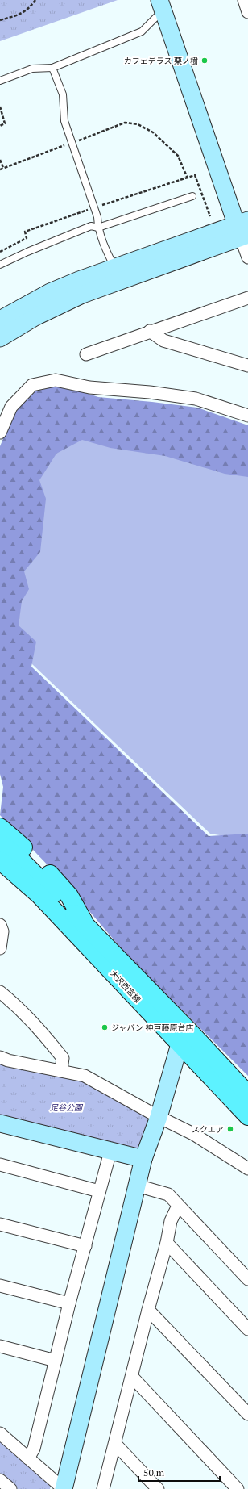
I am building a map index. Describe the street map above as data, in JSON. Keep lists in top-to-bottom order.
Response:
{
  "streets": {
    "main road": ["大沢西宮線"]
  },
  "parks": ["足谷公園"],
  "places": ["カフェテラス 栗ノ樹", "ジャパン 神戸藤原台店", "スクエア"],
  "scale_bar": "50 m"
}
